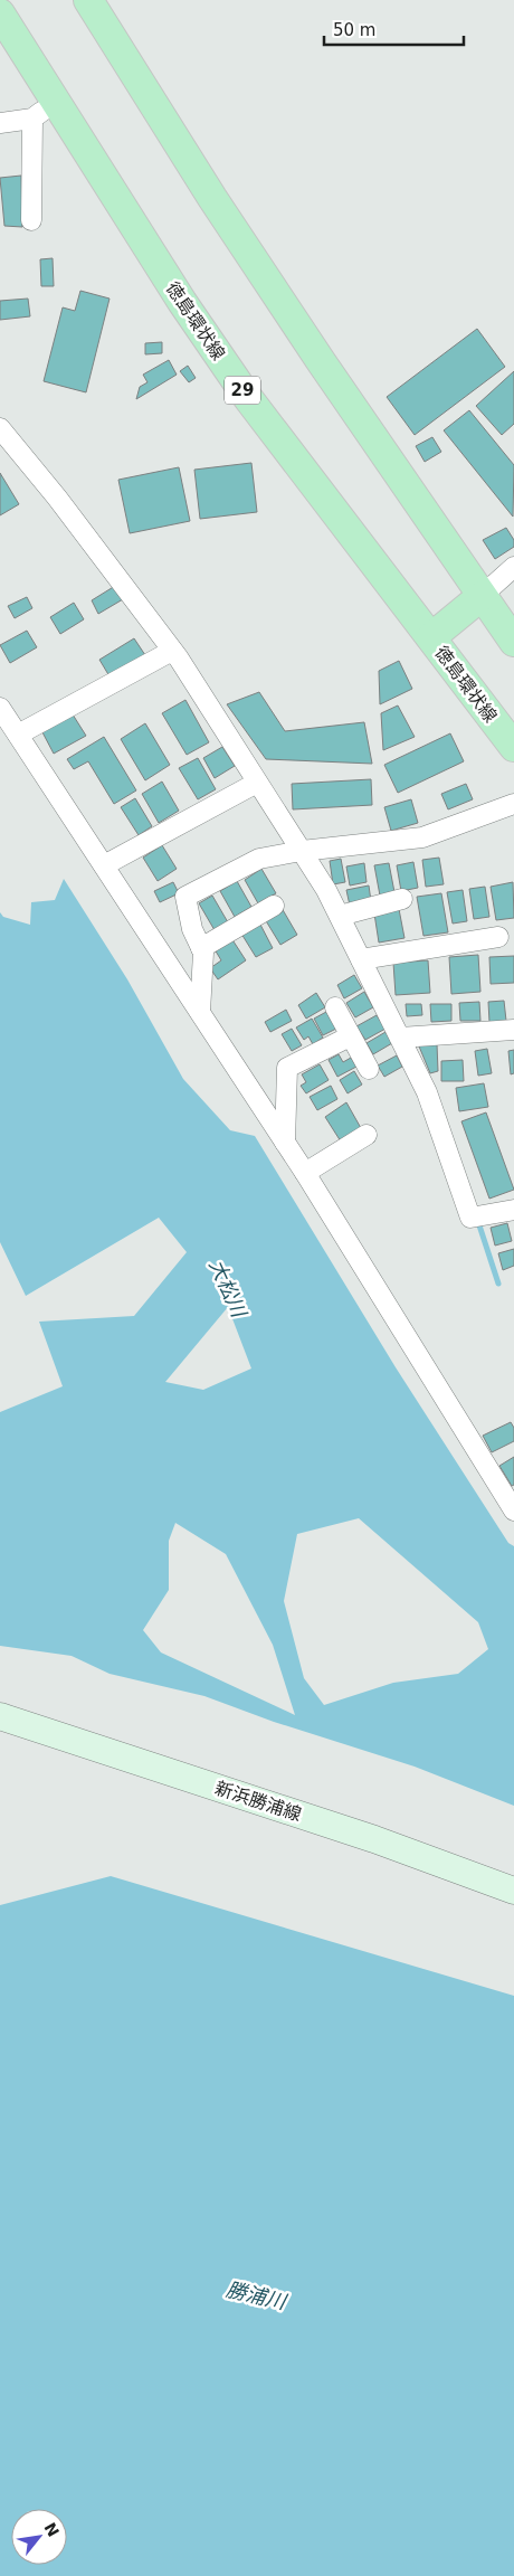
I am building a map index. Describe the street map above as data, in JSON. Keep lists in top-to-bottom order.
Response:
{
  "streets": {
    "main road": ["徳島環状線", "29", "新浜勝浦線"]
  },
  "water": ["大松川", "勝浦川"],
  "scale_bar": "50 m",
  "north": "top right"
}
